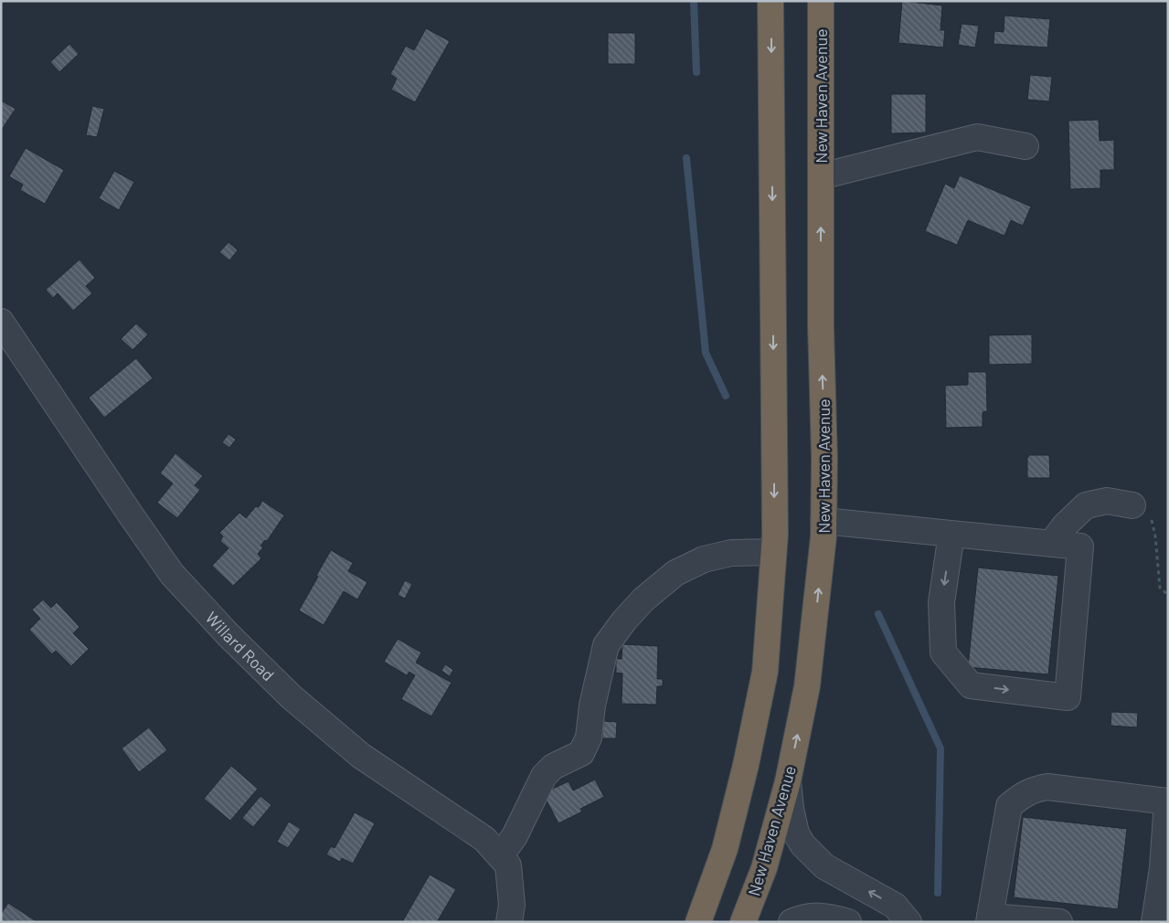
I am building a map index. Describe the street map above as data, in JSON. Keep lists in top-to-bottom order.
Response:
{
  "streets": {
    "highway": ["New Haven Avenue"],
    "street": ["Willard Road"]
  }
}
